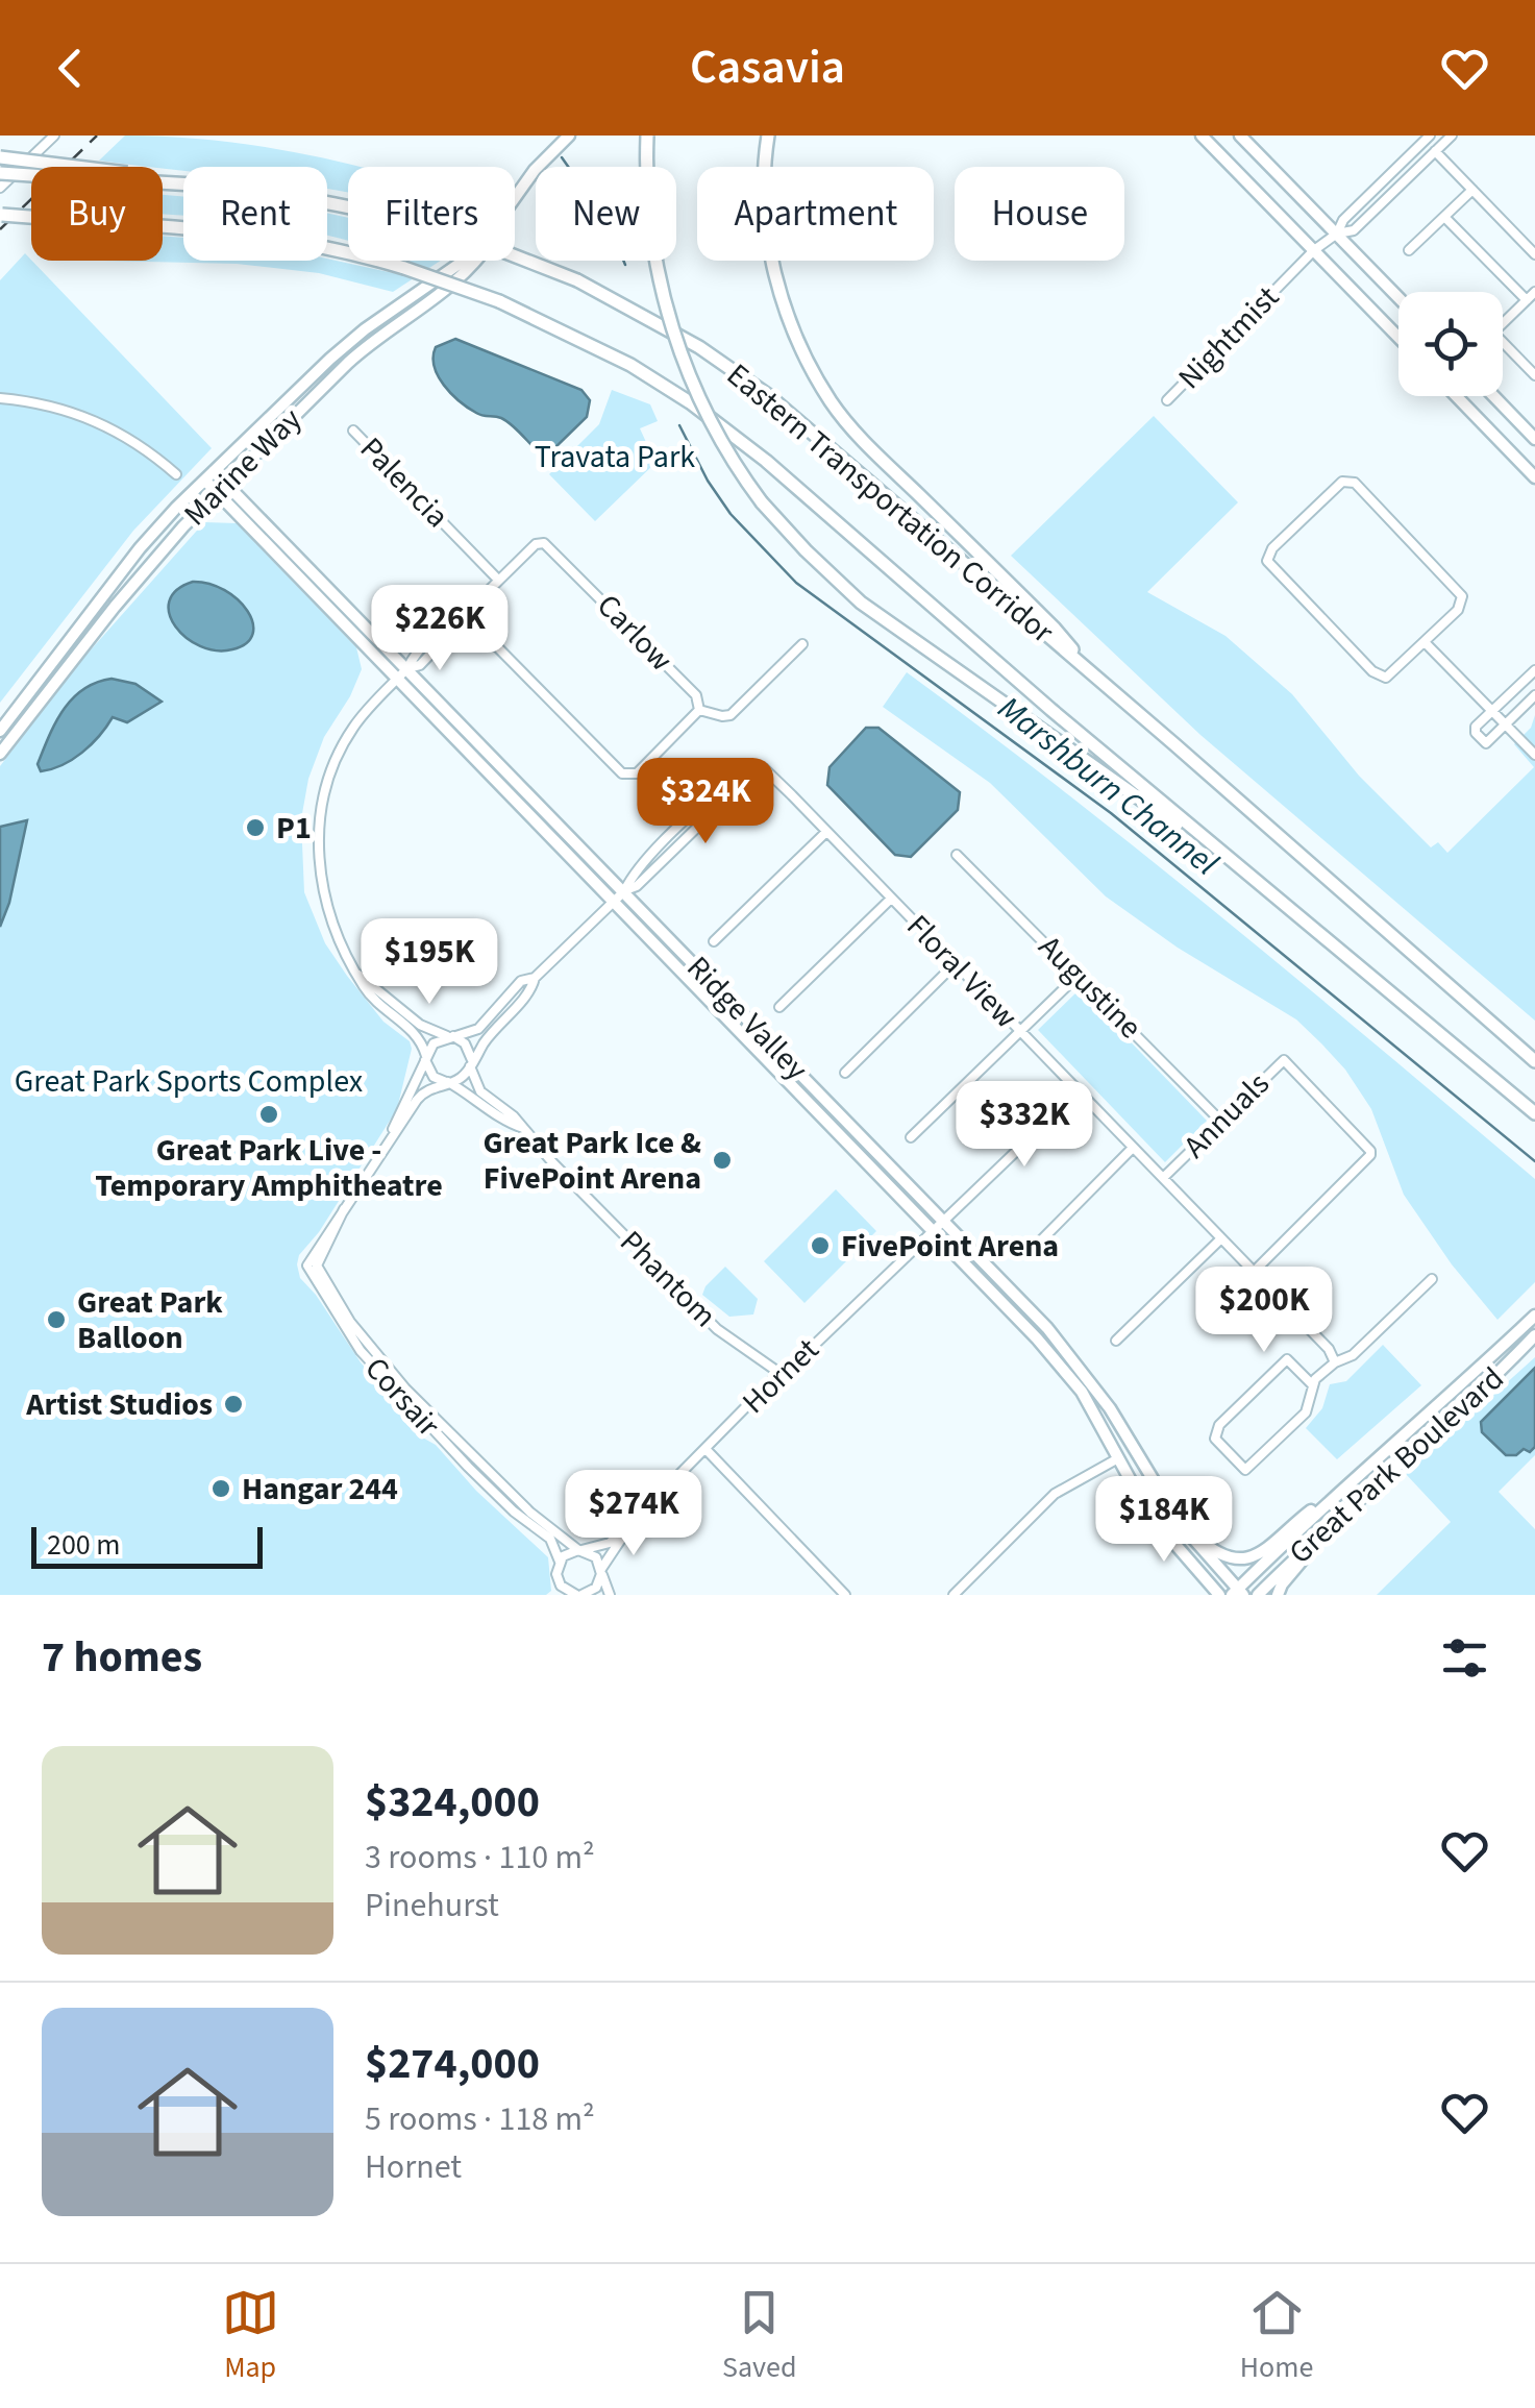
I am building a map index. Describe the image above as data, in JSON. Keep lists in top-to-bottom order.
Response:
{
  "streets": {
    "highway": ["Eastern Transportation Corridor"],
    "main road": ["Marine Way", "Ridge Valley", "Great Park Boulevard"],
    "street": [
      "Nightmist",
      "Palencia",
      "Carlow",
      "Floral View",
      "Augustine",
      "Annuals",
      "Phantom",
      "Hornet",
      "Corsair"
    ]
  },
  "crossings": [
    ["Marine Way", "Ridge Valley"],
    ["Palencia", "Carlow"],
    ["Carlow", "Ridge Valley"],
    ["Floral View", "Ridge Valley"],
    ["Floral View", "Annuals"],
    ["Floral View", "Hornet"],
    ["Augustine", "Annuals"],
    ["Ridge Valley", "Hornet"],
    ["Ridge Valley", "Great Park Boulevard"],
    ["Phantom", "Hornet"],
    ["Phantom", "Corsair"],
    ["Hornet", "Corsair"]
  ],
  "water": ["Marshburn Channel"],
  "parks": ["Travata Park", "Great Park Sports Complex"],
  "places": [
    "P1",
    "Great Park Live - Temporary Amphitheatre",
    "Great Park Ice & FivePoint Arena",
    "FivePoint Arena",
    "Great Park Balloon",
    "Artist Studios",
    "Hangar 244"
  ],
  "scale_bar": "200 m",
  "page": {
    "header": "Casavia",
    "chip": [
      "Buy",
      "Rent",
      "Filters",
      "New",
      "Apartment",
      "House"
    ],
    "price": [
      "$226K",
      "$324K",
      "$195K",
      "$332K",
      "$200K",
      "$274K",
      "$184K"
    ],
    "scale": "200 m",
    "heading": "7 homes",
    "list": [
      {
        "name": "$324,000",
        "note": "3 rooms · 110 m² · Pinehurst"
      },
      {
        "name": "$274,000",
        "note": "5 rooms · 118 m² · Hornet"
      }
    ],
    "tabs": ["Map", "Saved", "Home"]
  }
}
